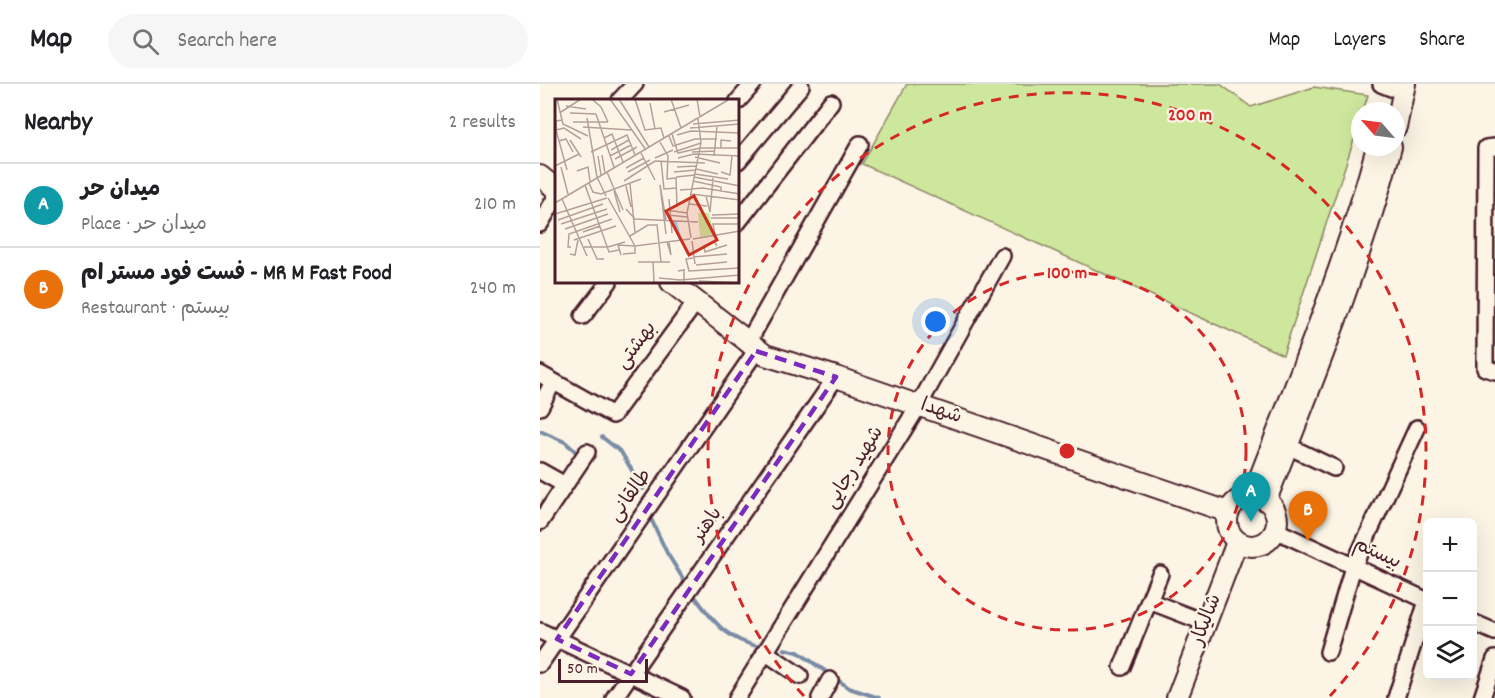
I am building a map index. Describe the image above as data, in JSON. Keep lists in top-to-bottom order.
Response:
{
  "streets": {
    "main road": ["شهدا", "شالیکار"],
    "street": [
      "بهشتی",
      "شهید رجایی",
      "طالقانی",
      "باهنر",
      "بیستم"
    ]
  },
  "crossings": [
    ["بهشتی", "شهدا"],
    ["شهدا", "شهید رجایی"],
    ["شهدا", "طالقانی"],
    ["شهدا", "باهنر"],
    ["شهدا", "بیستم"],
    ["شهدا", "شالیکار"],
    ["بیستم", "شالیکار"]
  ],
  "scale_bar": "50 m",
  "north": "top left",
  "page": {
    "header": "Map",
    "search": "Search here",
    "nav": ["Map", "Layers", "Share"],
    "heading": ["Nearby", "2 results"],
    "list": [
      {
        "mark": "A",
        "name": "میدان حر",
        "note": "Place · میدان حر",
        "value": "210 m"
      },
      {
        "mark": "B",
        "name": "فست فود مستر ام - MR M Fast Food",
        "note": "Restaurant · بیستم",
        "value": "240 m"
      }
    ],
    "pins": ["A", "B"],
    "map_buttons": ["+", "−"],
    "scale": "50 m"
  },
  "rings": ["200 m", "100 m"]
}
